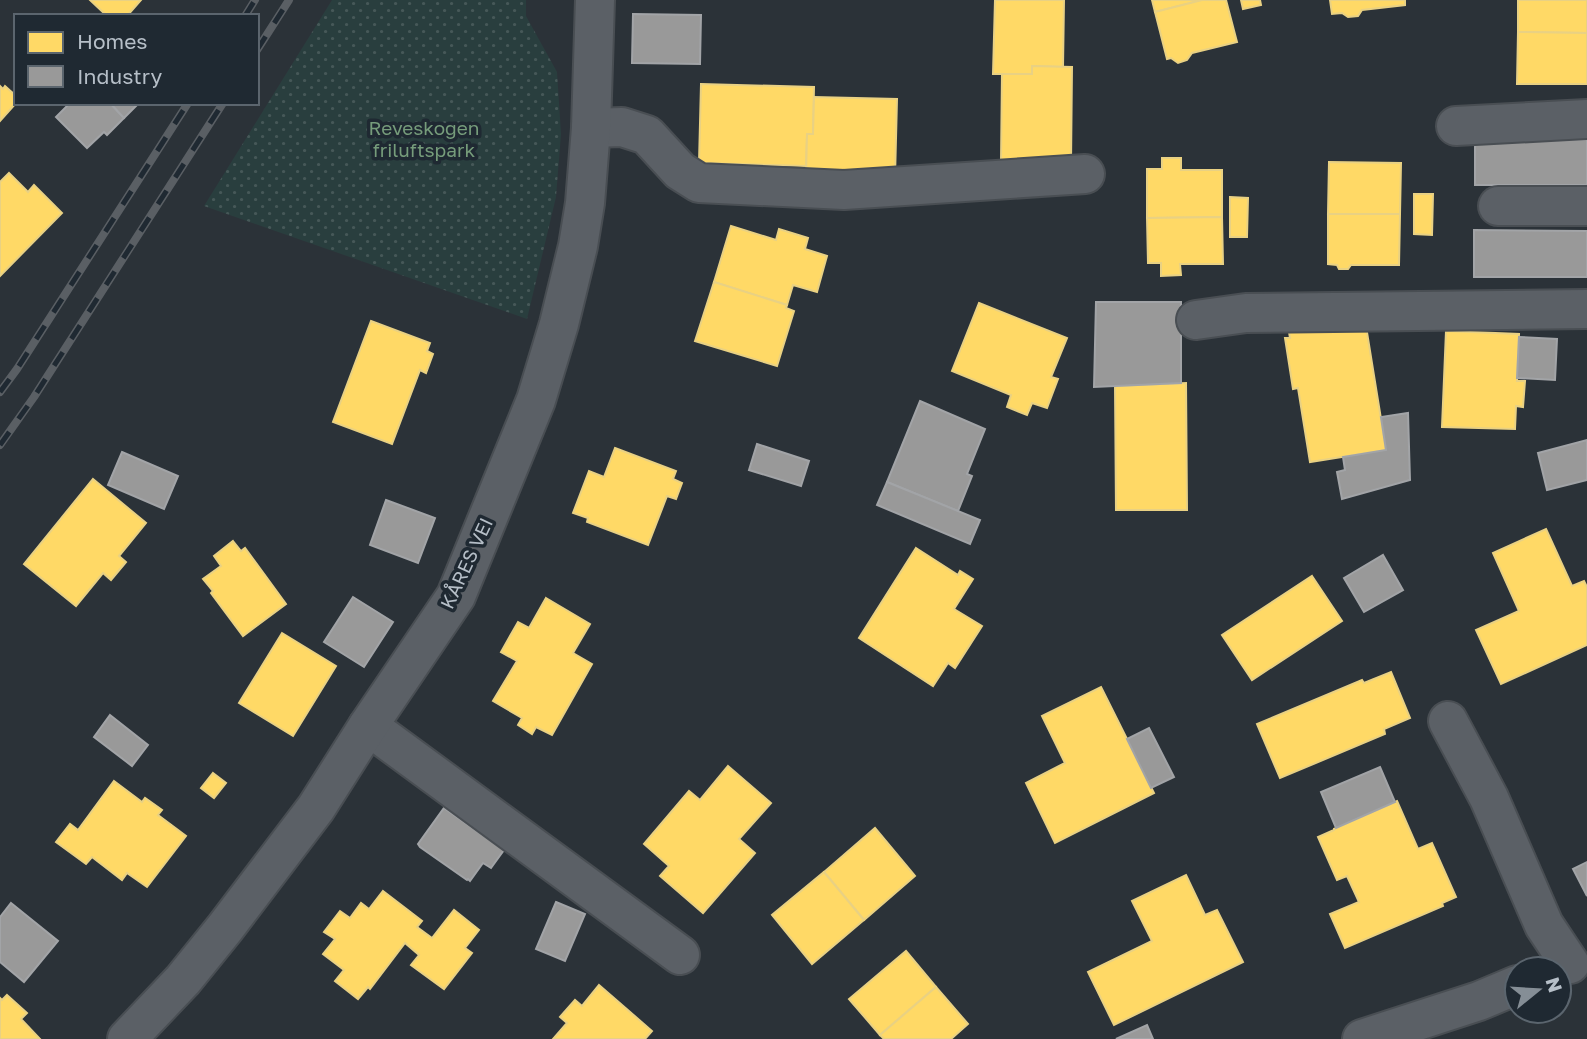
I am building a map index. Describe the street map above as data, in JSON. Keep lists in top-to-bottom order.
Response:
{
  "streets": {
    "street": ["KÅRES VEI"]
  },
  "parks": ["Reveskogen friluftspark"],
  "legend": ["Homes", "Industry"],
  "north": "right"
}
